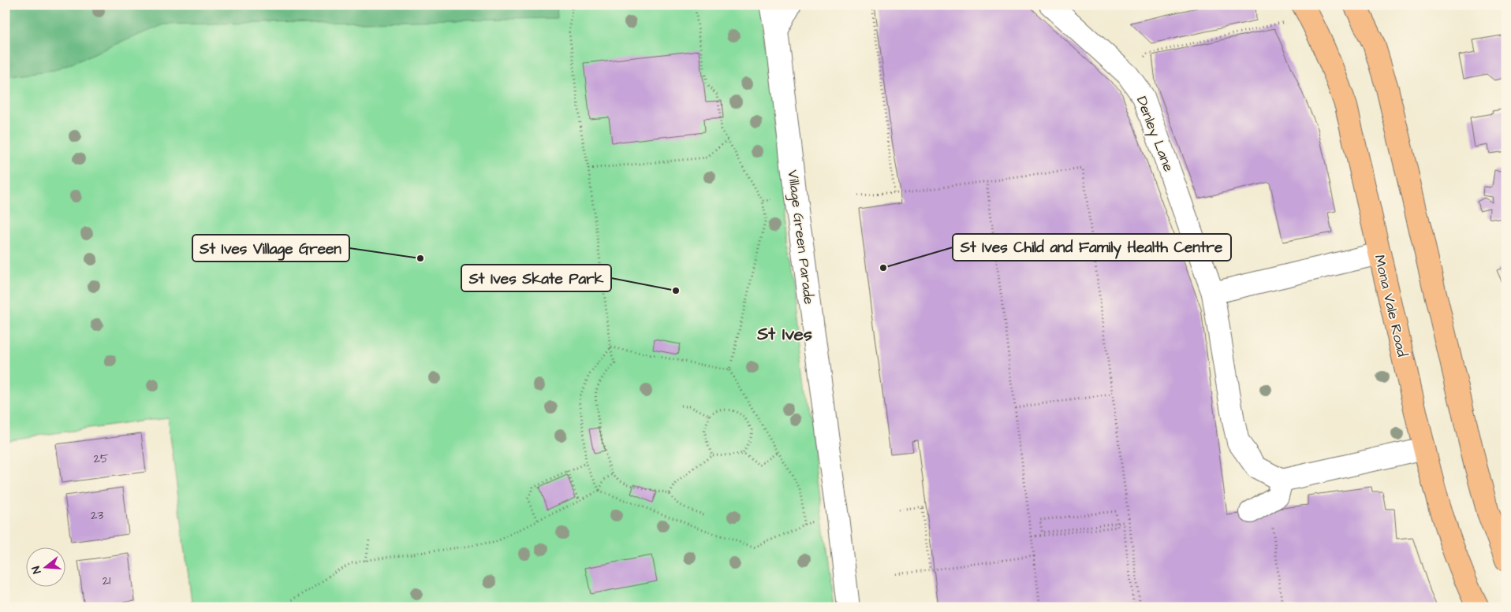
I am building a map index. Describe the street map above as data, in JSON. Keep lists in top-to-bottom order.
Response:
{
  "streets": {
    "highway": ["Mona Vale Road"],
    "street": ["Denley Lane", "Village Green Parade"]
  },
  "districts": ["St Ives"],
  "places": ["St Ives Village Green", "St Ives Child and Family Health Centre", "St Ives Skate Park"],
  "house_numbers": ["25", "23", "21"],
  "north": "left"
}
